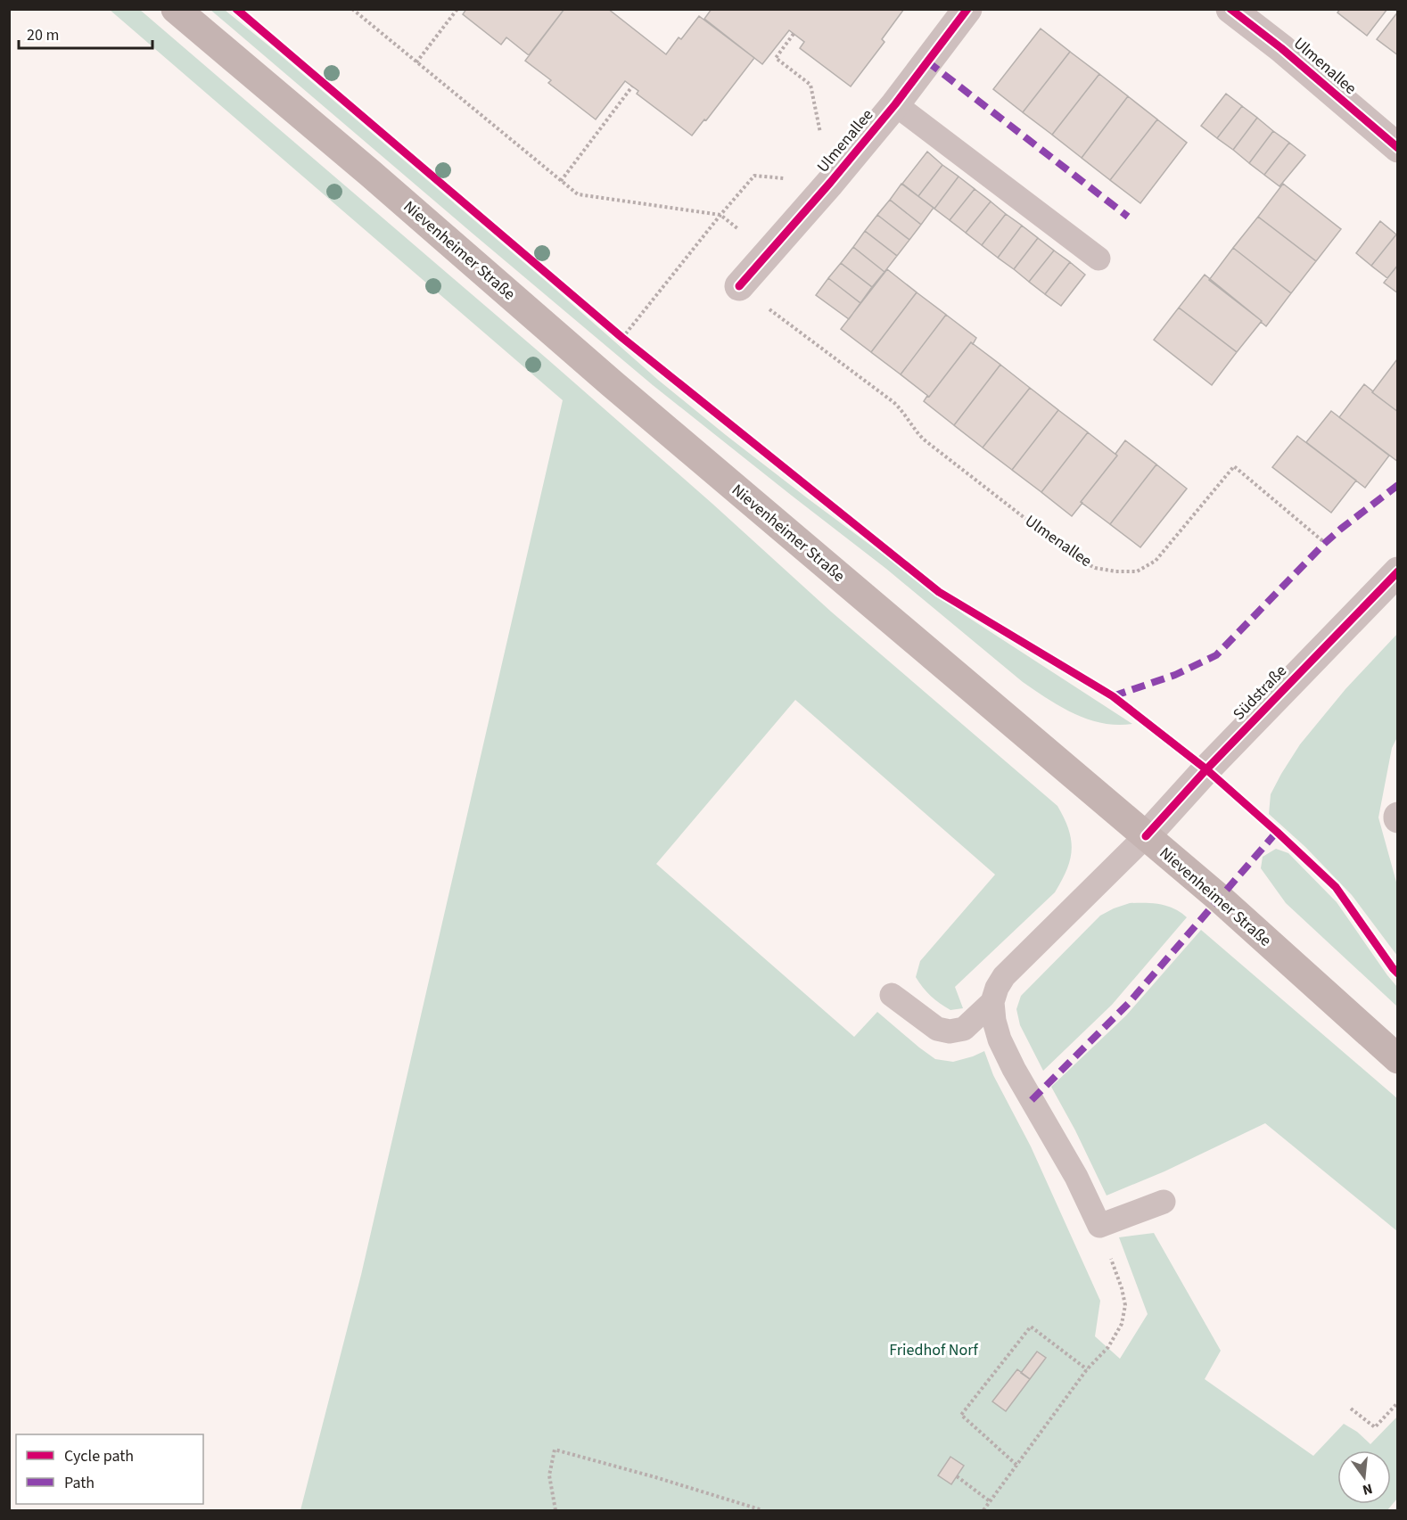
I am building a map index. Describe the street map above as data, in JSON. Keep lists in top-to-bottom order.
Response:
{
  "streets": {
    "main road": ["Nievenheimer Straße"],
    "street": ["Ulmenallee", "Südstraße"]
  },
  "crossings": [
    ["Nievenheimer Straße", "Südstraße"]
  ],
  "parks": ["Friedhof Norf"],
  "legend": ["Cycle path", "Path"],
  "scale_bar": "20 m",
  "north": "bottom"
}
